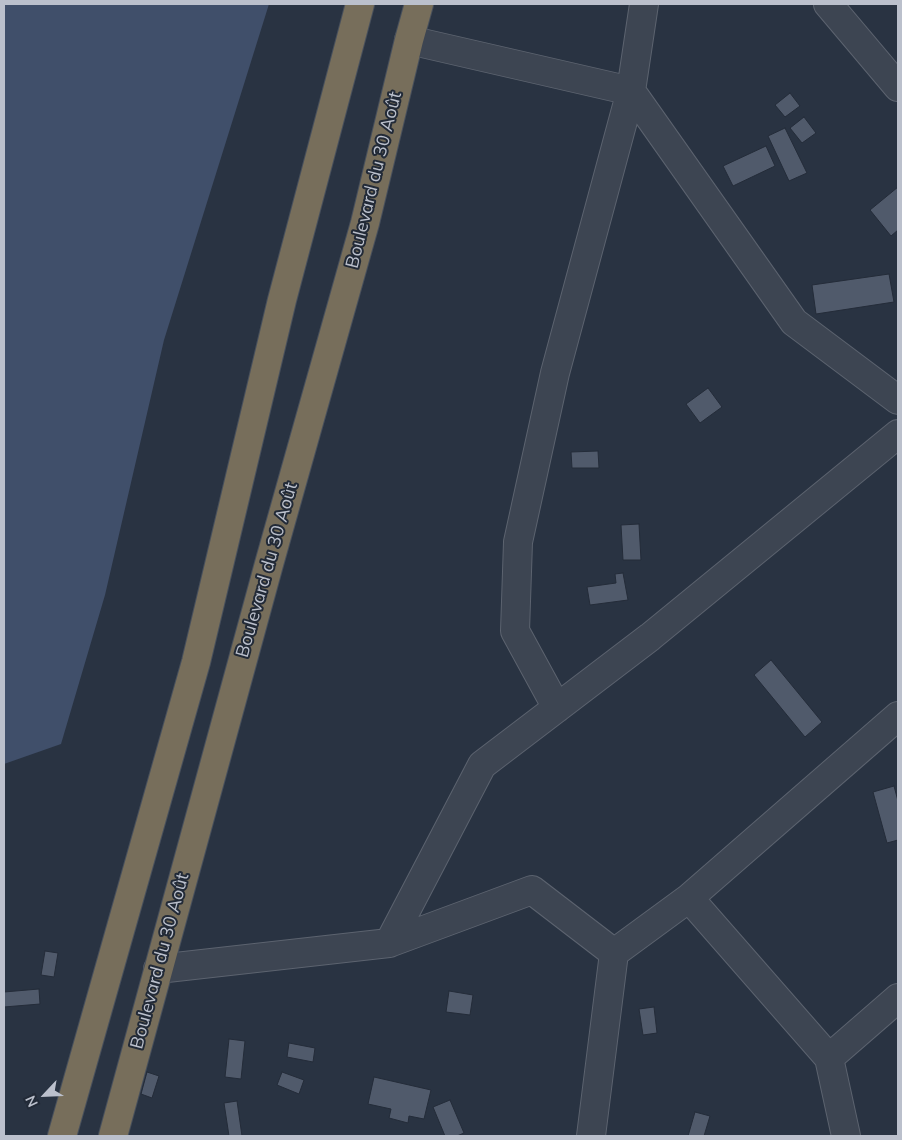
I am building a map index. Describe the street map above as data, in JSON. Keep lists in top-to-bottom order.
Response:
{
  "streets": {
    "highway": ["Boulevard du 30 Août"]
  },
  "north": "bottom left"
}
